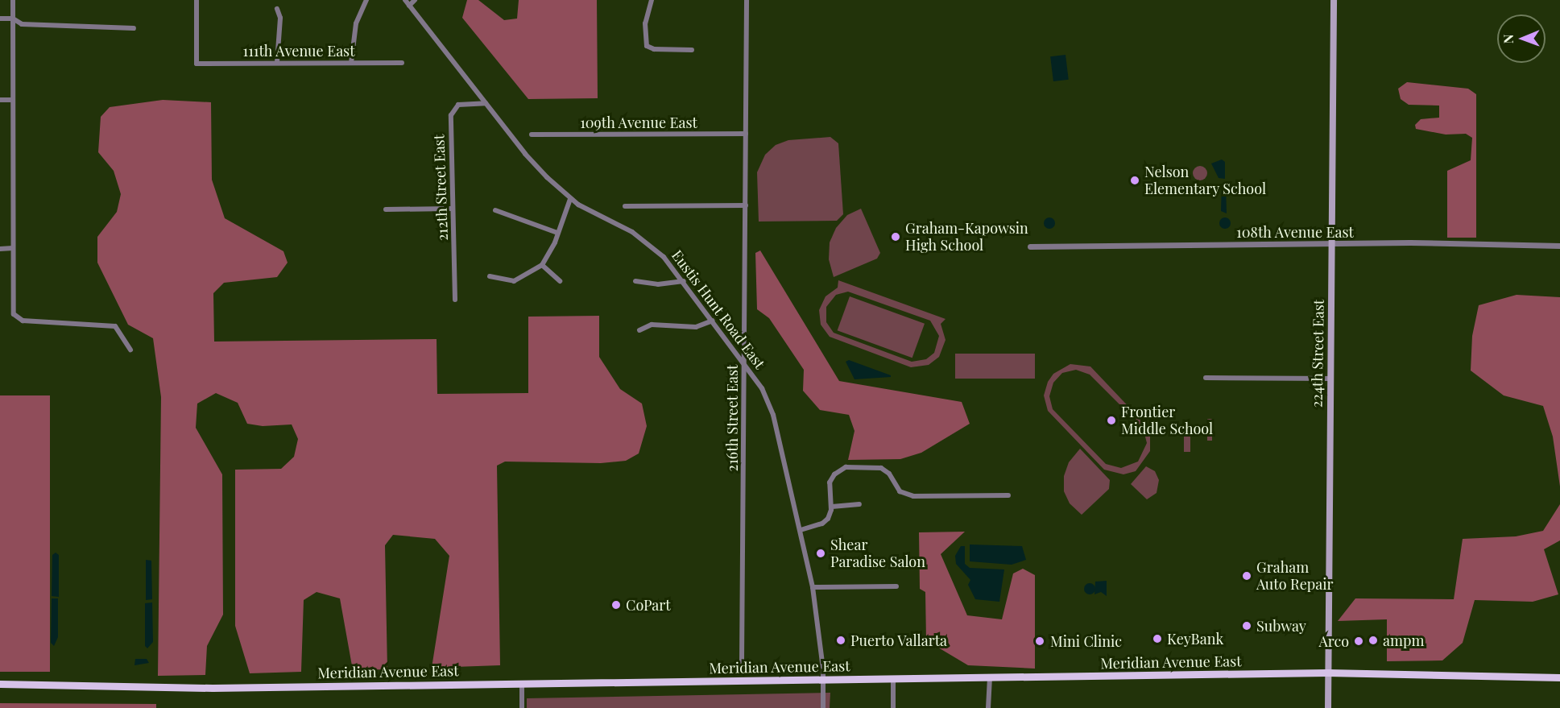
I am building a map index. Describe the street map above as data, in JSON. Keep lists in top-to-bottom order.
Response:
{
  "streets": {
    "main road": ["224th Street East", "Meridian Avenue East"],
    "street": [
      "111th Avenue East",
      "109th Avenue East",
      "212th Street East",
      "108th Avenue East",
      "Eustis Hunt Road East",
      "216th Street East"
    ]
  },
  "crossings": [
    ["109th Avenue East", "216th Street East"],
    ["212th Street East", "Eustis Hunt Road East"],
    ["108th Avenue East", "224th Street East"],
    ["Eustis Hunt Road East", "216th Street East"],
    ["Eustis Hunt Road East", "Meridian Avenue East"],
    ["224th Street East", "Meridian Avenue East"]
  ],
  "places": [
    "Nelson Elementary School",
    "Graham-Kapowsin High School",
    "Frontier Middle School",
    "Shear Paradise Salon",
    "Graham Auto Repair",
    "CoPart",
    "Subway",
    "KeyBank",
    "Puerto Vallarta",
    "ampm",
    "Mini Clinic",
    "Arco"
  ],
  "north": "left"
}
